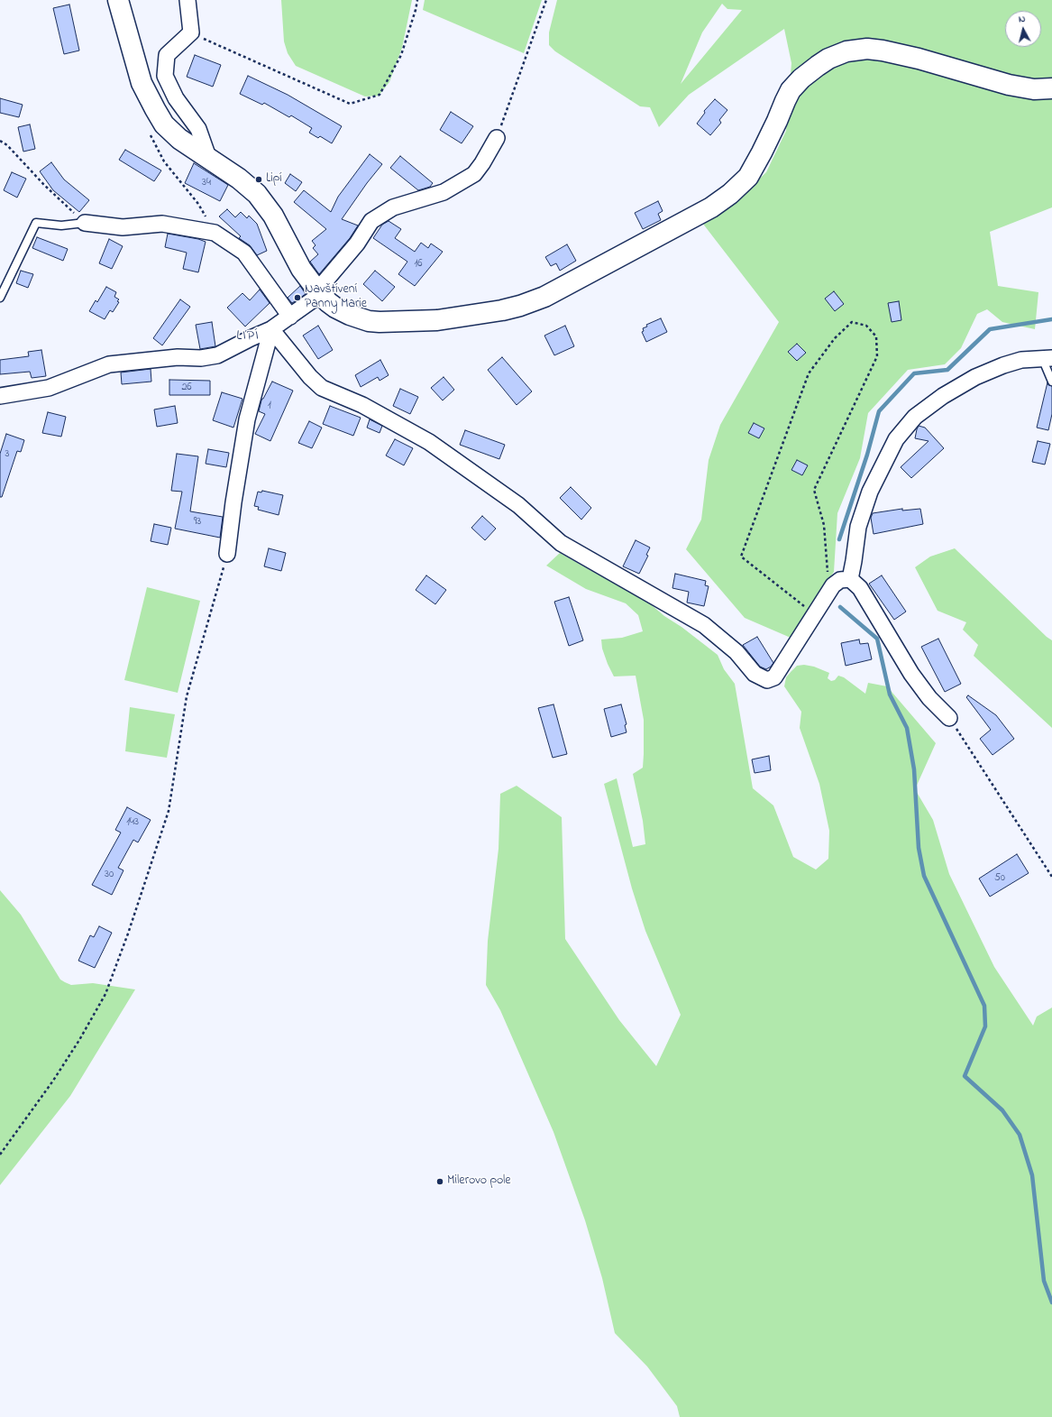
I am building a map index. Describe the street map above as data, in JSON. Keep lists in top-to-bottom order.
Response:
{
  "districts": ["LIPÍ"],
  "places": ["Lipí", "Navštívení Panny Marie", "Milerovo pole"],
  "house_numbers": [
    "34",
    "16",
    "26",
    "1",
    "3",
    "93",
    "143",
    "30",
    "50"
  ],
  "north": "top"
}
